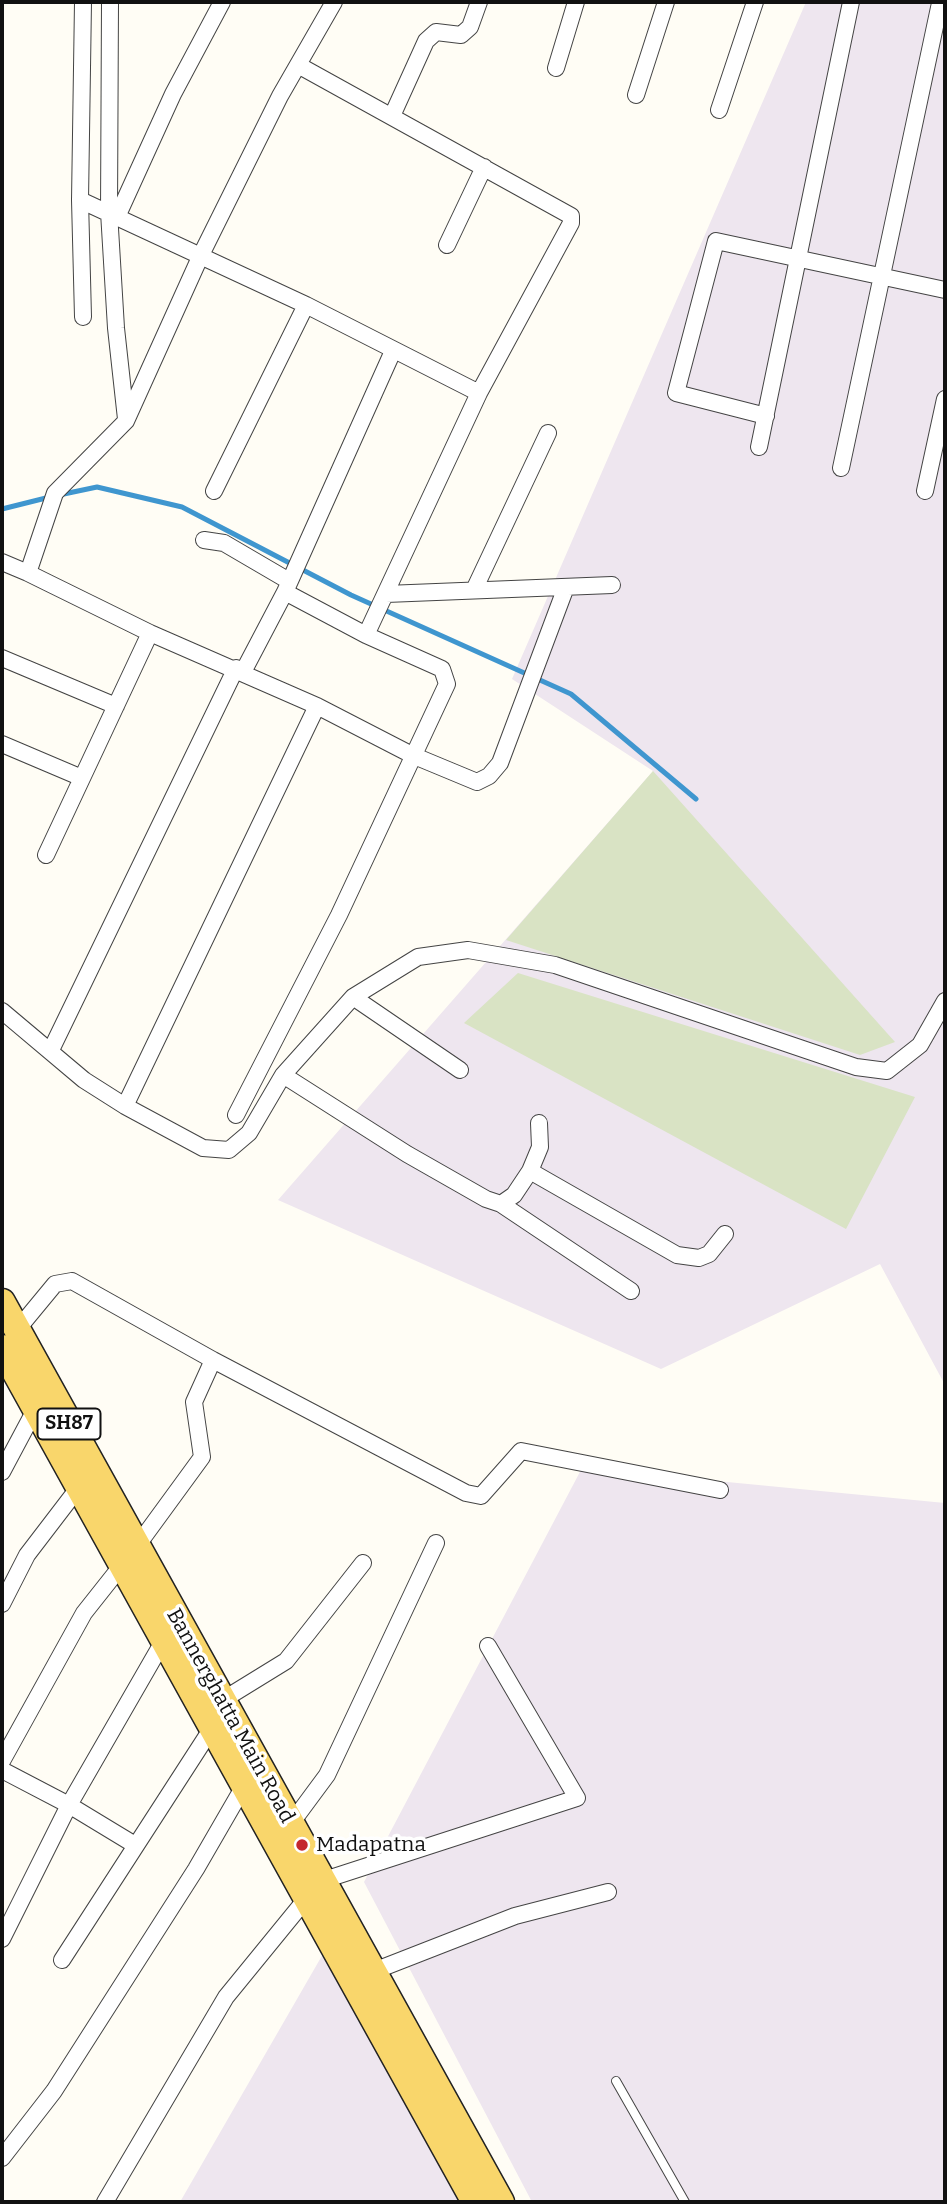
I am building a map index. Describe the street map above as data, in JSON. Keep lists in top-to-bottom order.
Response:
{
  "streets": {
    "main road": ["SH87", "Bannerghatta Main Road"]
  },
  "places": ["Madapatna"]
}
